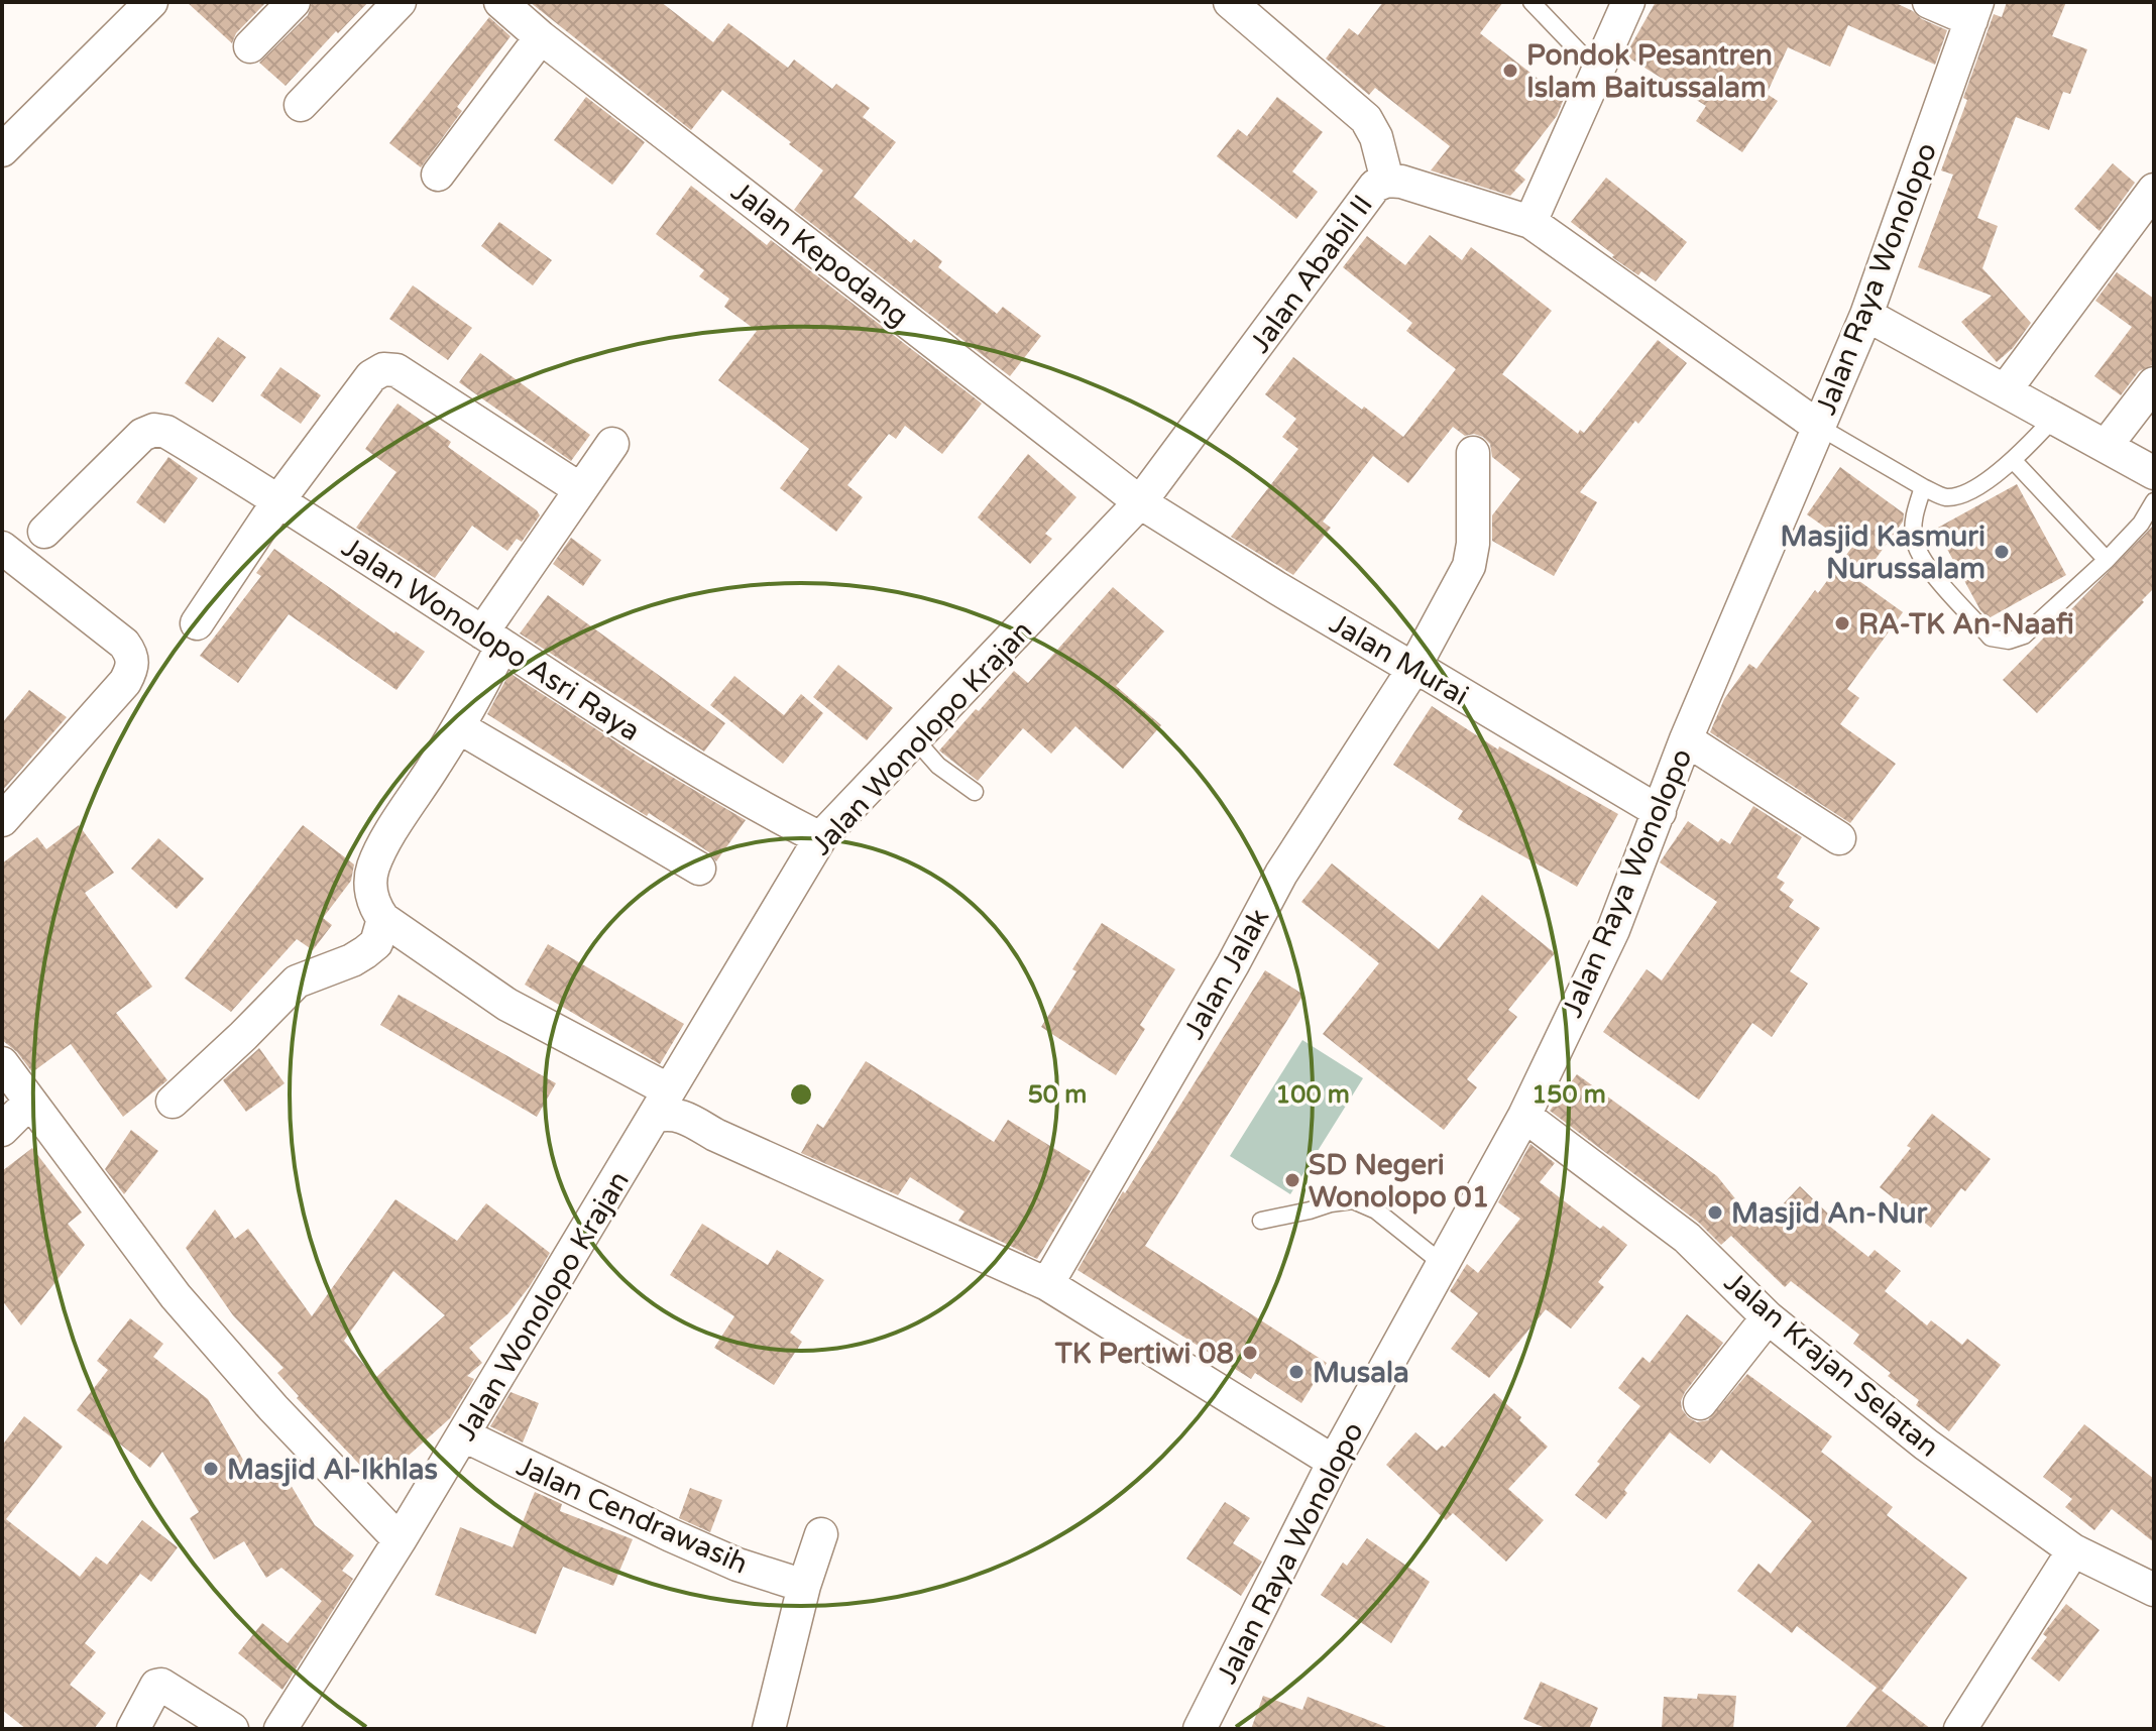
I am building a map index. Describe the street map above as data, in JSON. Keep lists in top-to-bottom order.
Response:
{
  "streets": {
    "street": [
      "Jalan Kepodang",
      "Jalan Ababil II",
      "Jalan Raya Wonolopo",
      "Jalan Wonolopo Asri Raya",
      "Jalan Murai",
      "Jalan Wonolopo Krajan",
      "Jalan Jalak",
      "Jalan Krajan Selatan",
      "Jalan Cendrawasih"
    ]
  },
  "crossings": [
    ["Jalan Kepodang", "Jalan Ababil II"],
    ["Jalan Kepodang", "Jalan Murai"],
    ["Jalan Kepodang", "Jalan Wonolopo Krajan"],
    ["Jalan Ababil II", "Jalan Raya Wonolopo"],
    ["Jalan Ababil II", "Jalan Murai"],
    ["Jalan Ababil II", "Jalan Wonolopo Krajan"],
    ["Jalan Raya Wonolopo", "Jalan Murai"],
    ["Jalan Raya Wonolopo", "Jalan Krajan Selatan"],
    ["Jalan Wonolopo Asri Raya", "Jalan Wonolopo Krajan"],
    ["Jalan Murai", "Jalan Wonolopo Krajan"],
    ["Jalan Murai", "Jalan Jalak"],
    ["Jalan Wonolopo Krajan", "Jalan Cendrawasih"]
  ],
  "places": [
    "Pondok Pesantren Islam Baitussalam",
    "Masjid Kasmuri Nurussalam",
    "RA-TK An-Naafi",
    "SD Negeri Wonolopo 01",
    "Masjid An-Nur",
    "TK Pertiwi 08",
    "Musala",
    "Masjid Al-Ikhlas"
  ],
  "rings": ["50 m", "100 m", "150 m"]
}
